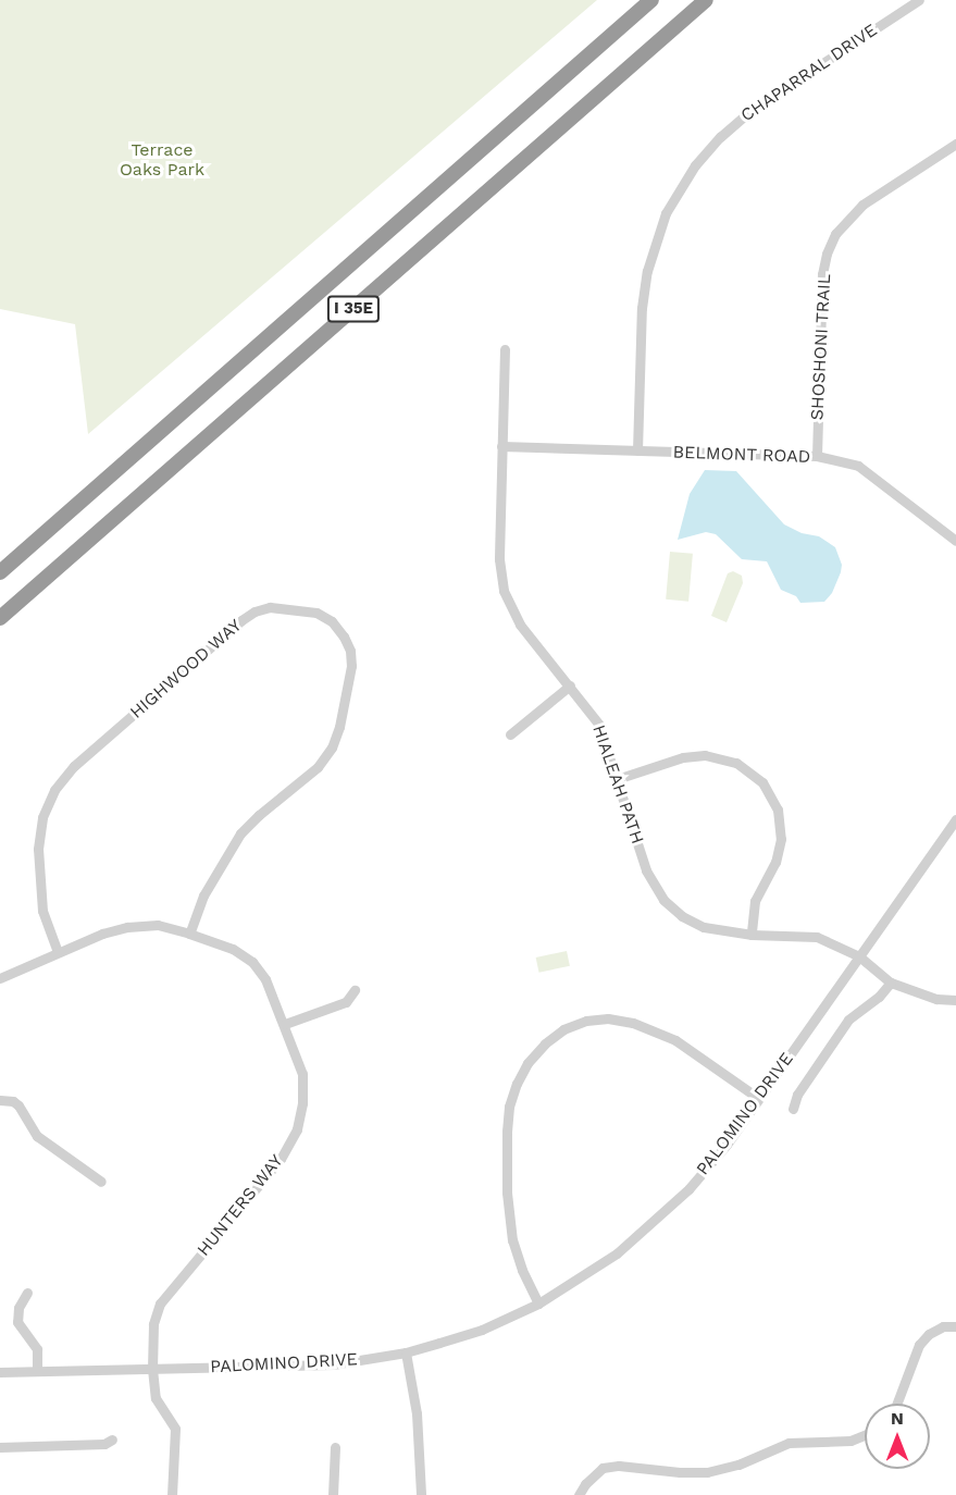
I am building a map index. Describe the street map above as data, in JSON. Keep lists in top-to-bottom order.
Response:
{
  "streets": {
    "highway": ["I 35E"],
    "street": [
      "CHAPARRAL DRIVE",
      "SHOSHONI TRAIL",
      "BELMONT ROAD",
      "HIGHWOOD WAY",
      "HIALEAH PATH",
      "PALOMINO DRIVE",
      "HUNTERS WAY"
    ]
  },
  "crossings": [
    ["CHAPARRAL DRIVE", "BELMONT ROAD"],
    ["SHOSHONI TRAIL", "BELMONT ROAD"],
    ["BELMONT ROAD", "HIALEAH PATH"],
    ["HIGHWOOD WAY", "HUNTERS WAY"],
    ["HIALEAH PATH", "PALOMINO DRIVE"],
    ["PALOMINO DRIVE", "HUNTERS WAY"]
  ],
  "parks": ["Terrace Oaks Park"],
  "north": "top"
}
